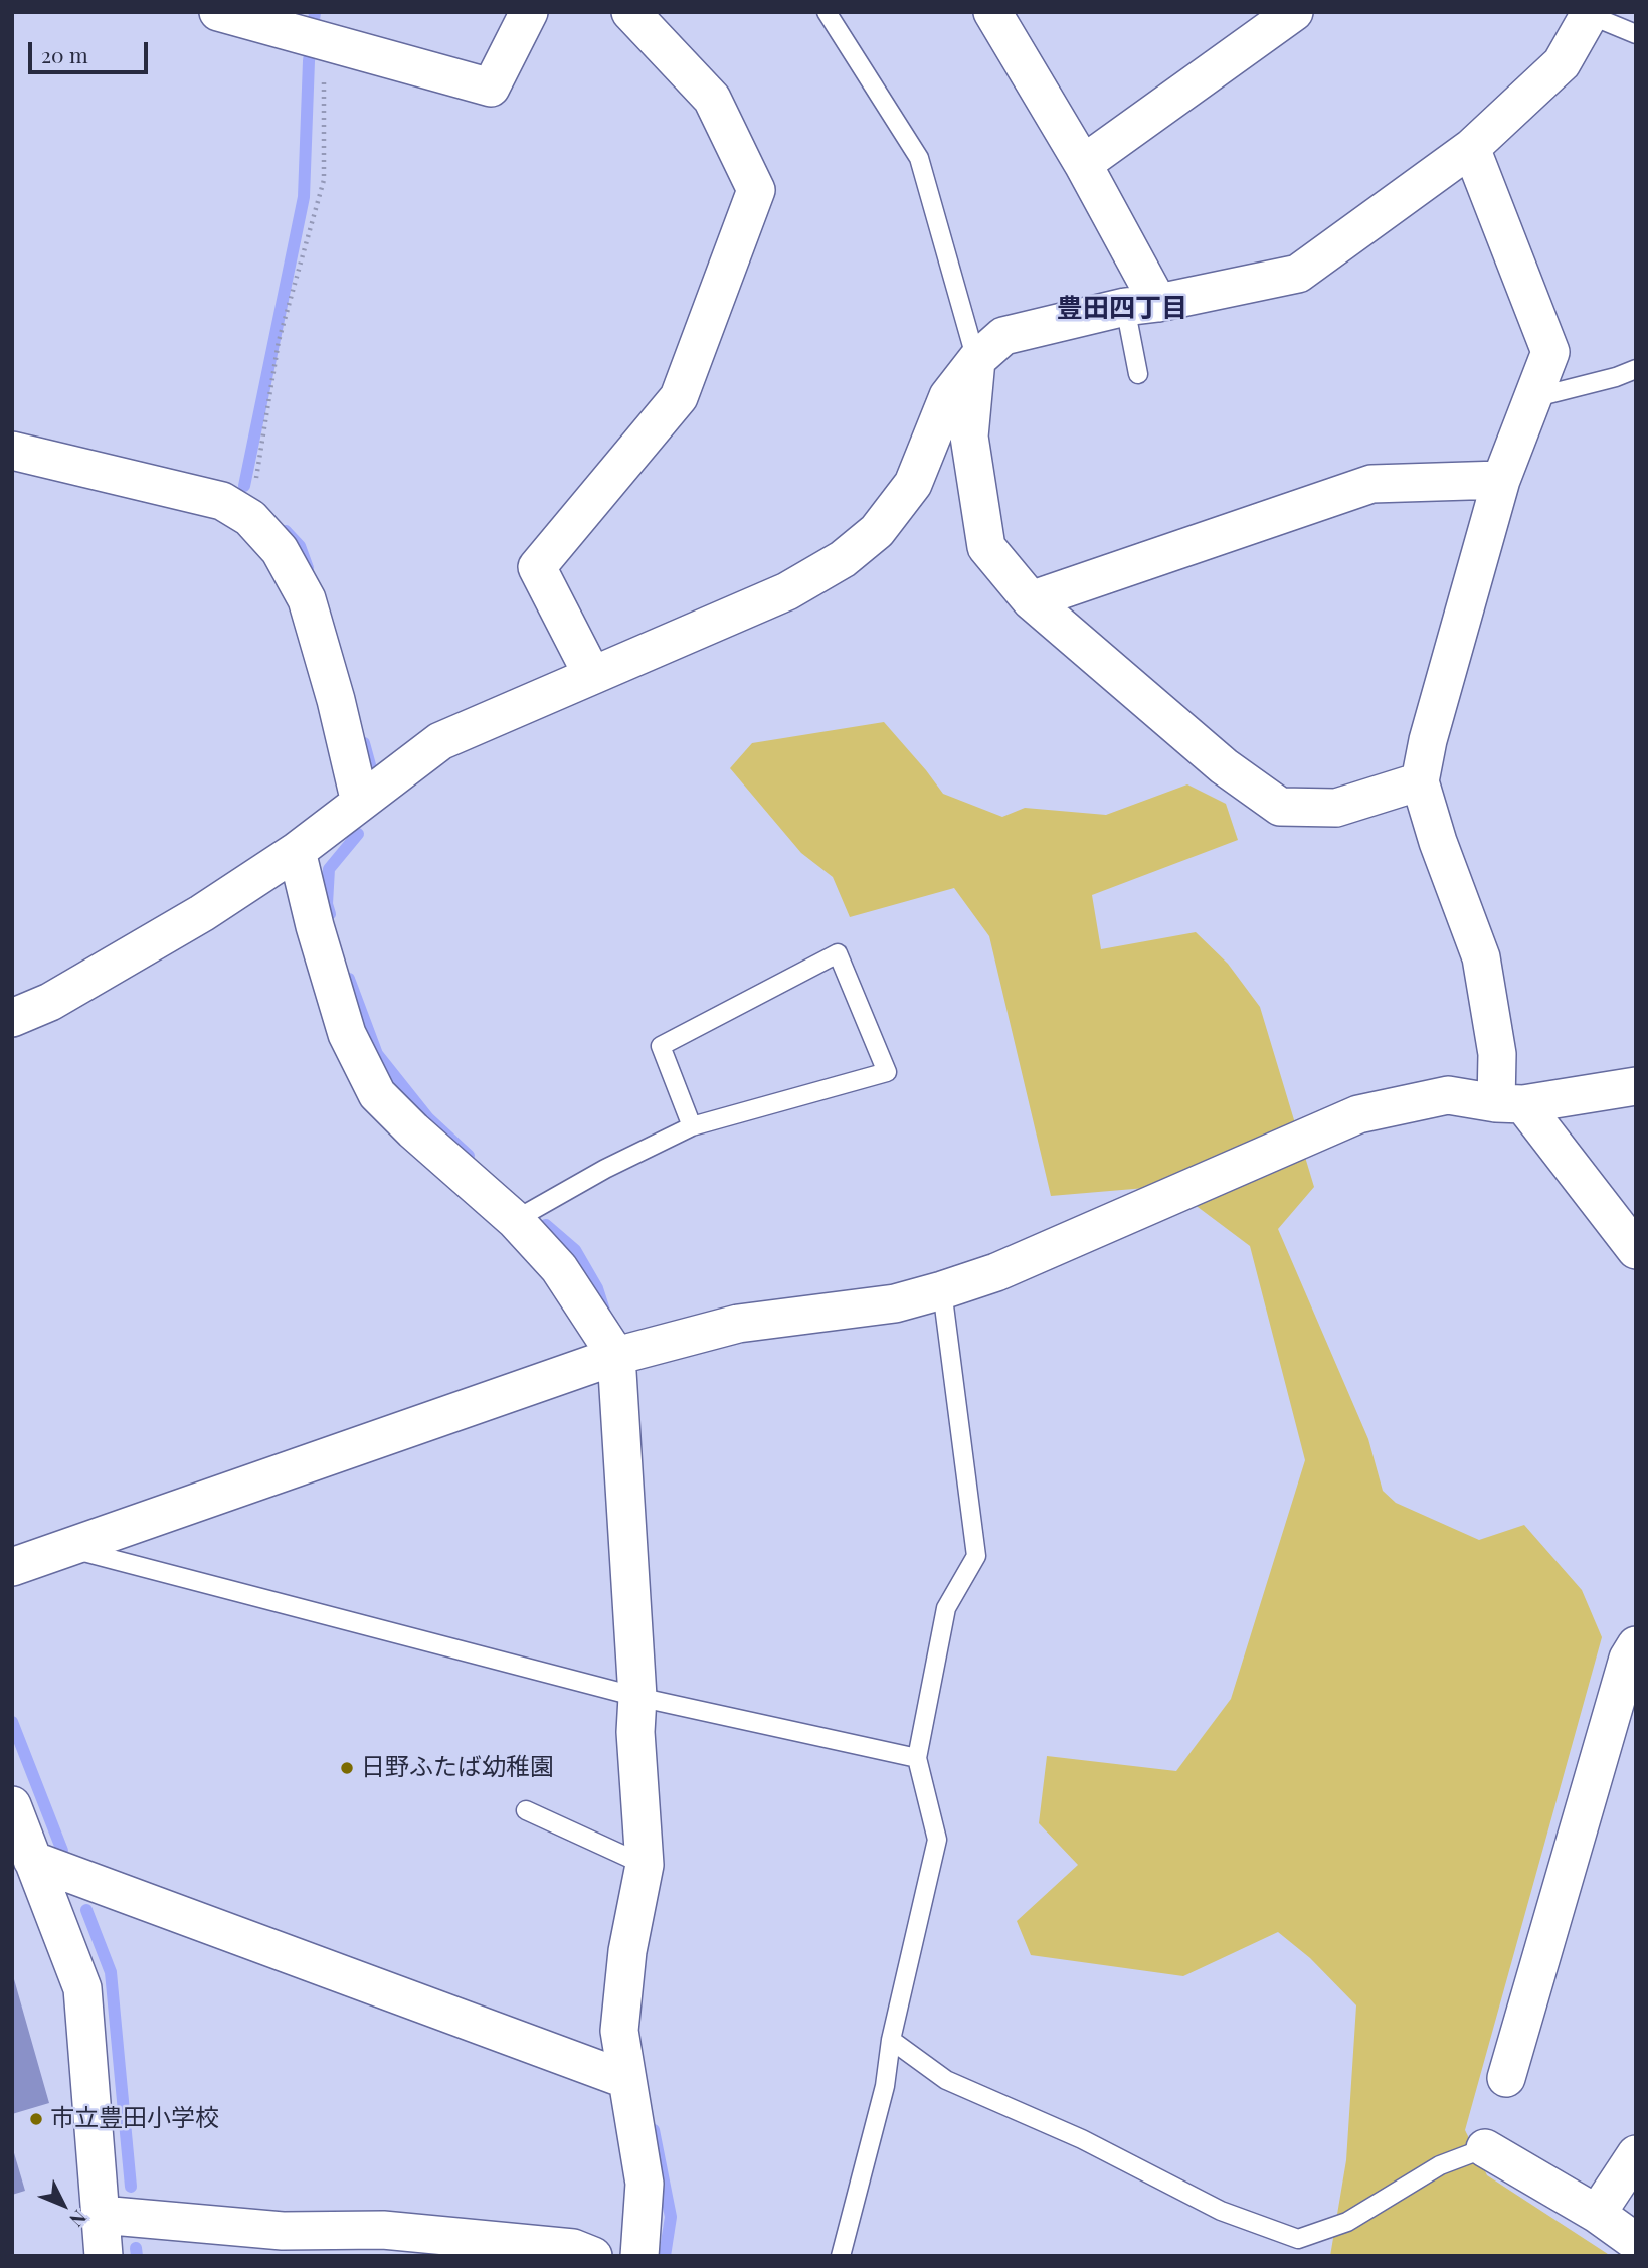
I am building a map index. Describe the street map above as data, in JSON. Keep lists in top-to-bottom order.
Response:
{
  "districts": ["豊田四丁目"],
  "places": ["日野ふたば幼稚園", "市立豊田小学校"],
  "scale_bar": "20 m",
  "north": "bottom right"
}
